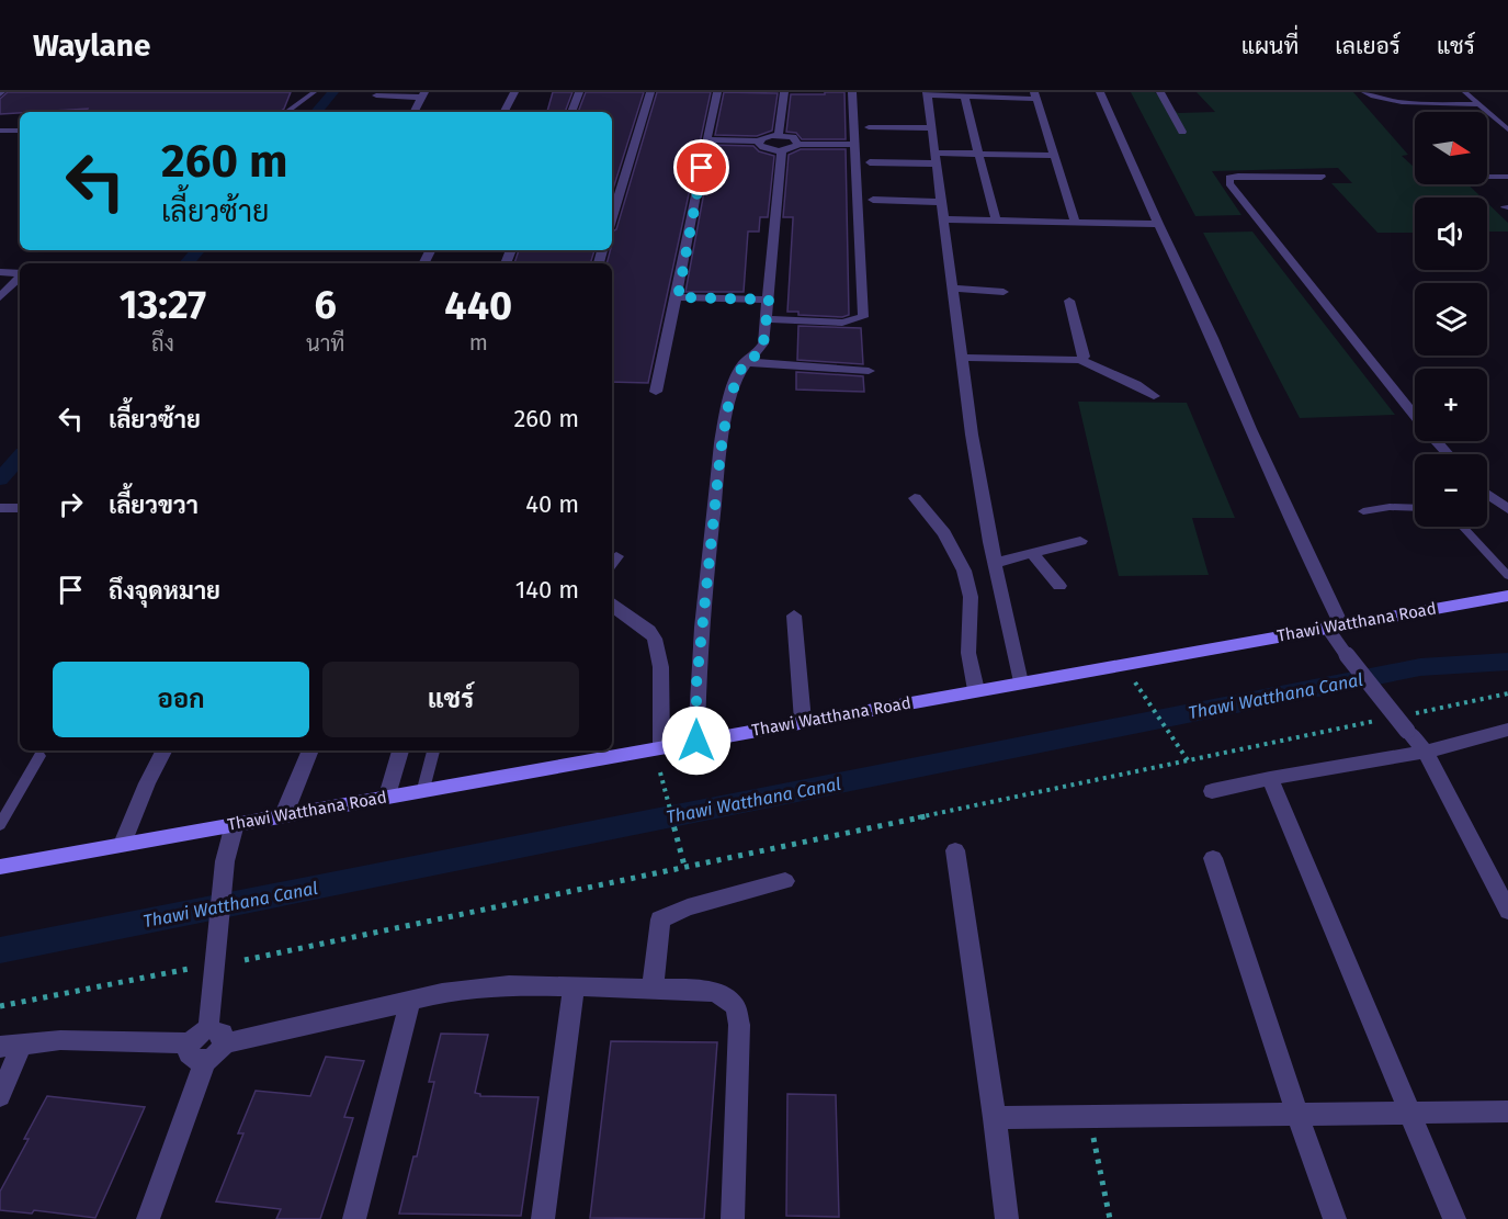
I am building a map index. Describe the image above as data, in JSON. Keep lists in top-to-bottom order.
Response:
{
  "streets": {
    "main road": ["Thawi Watthana Road"]
  },
  "water": ["Thawi Watthana Canal"],
  "north": "right",
  "page": {
    "header": "Waylane",
    "nav": ["แผนที่", "เลเยอร์", "แชร์"],
    "map_buttons": ["+", "−"],
    "turn": ["260 m", "เลี้ยวซ้าย"],
    "eta": [
      "13:27",
      "ถึง",
      "6",
      "นาที",
      "440",
      "m"
    ],
    "list": [
      {
        "name": "เลี้ยวซ้าย",
        "value": "260 m"
      },
      {
        "name": "เลี้ยวขวา",
        "value": "40 m"
      },
      {
        "name": "ถึงจุดหมาย",
        "value": "140 m"
      }
    ],
    "buttons": ["ออก", "แชร์"]
  }
}
